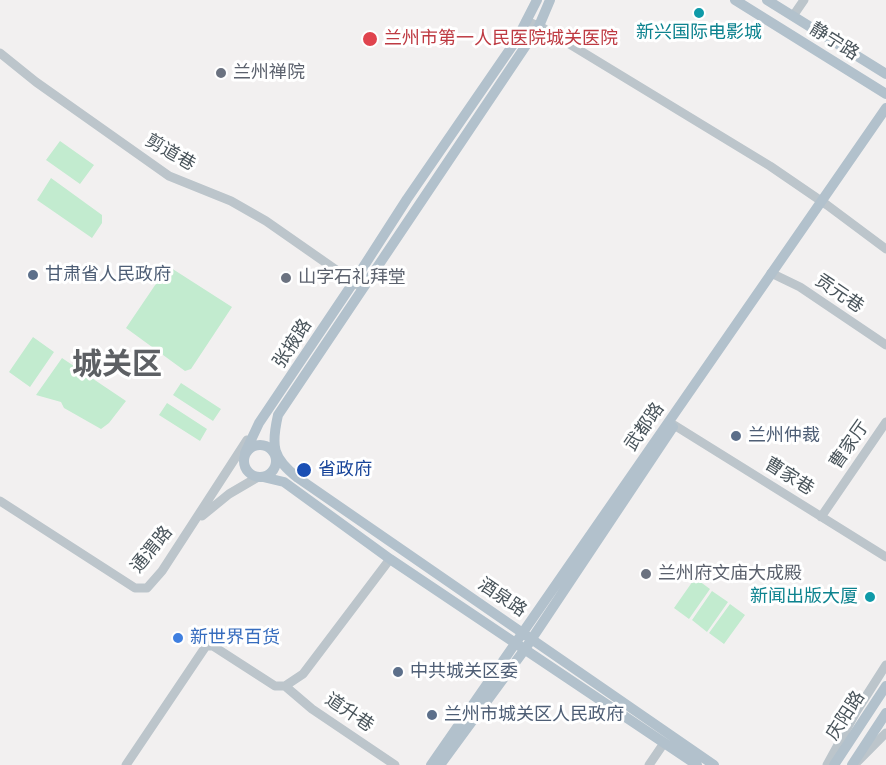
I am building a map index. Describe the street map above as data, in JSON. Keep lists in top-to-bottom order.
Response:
{
  "streets": {
    "main road": [
      "静宁路",
      "张掖路",
      "武都路",
      "酒泉路",
      "庆阳路"
    ],
    "street": [
      "剪道巷",
      "贡元巷",
      "曹家厅",
      "曹家巷",
      "通渭路",
      "道升巷"
    ]
  },
  "crossings": [
    ["剪道巷", "张掖路"],
    ["贡元巷", "武都路"],
    ["张掖路", "通渭路"],
    ["张掖路", "酒泉路"],
    ["武都路", "曹家巷"],
    ["武都路", "酒泉路"],
    ["曹家厅", "曹家巷"]
  ],
  "districts": ["城关区"],
  "places": [
    "新兴国际电影城",
    "兰州市第一人民医院城关医院",
    "兰州禅院",
    "甘肃省人民政府",
    "山字石礼拜堂",
    "兰州仲裁",
    "省政府",
    "兰州府文庙大成殿",
    "新闻出版大厦",
    "新世界百货",
    "中共城关区委",
    "兰州市城关区人民政府"
  ]
}
